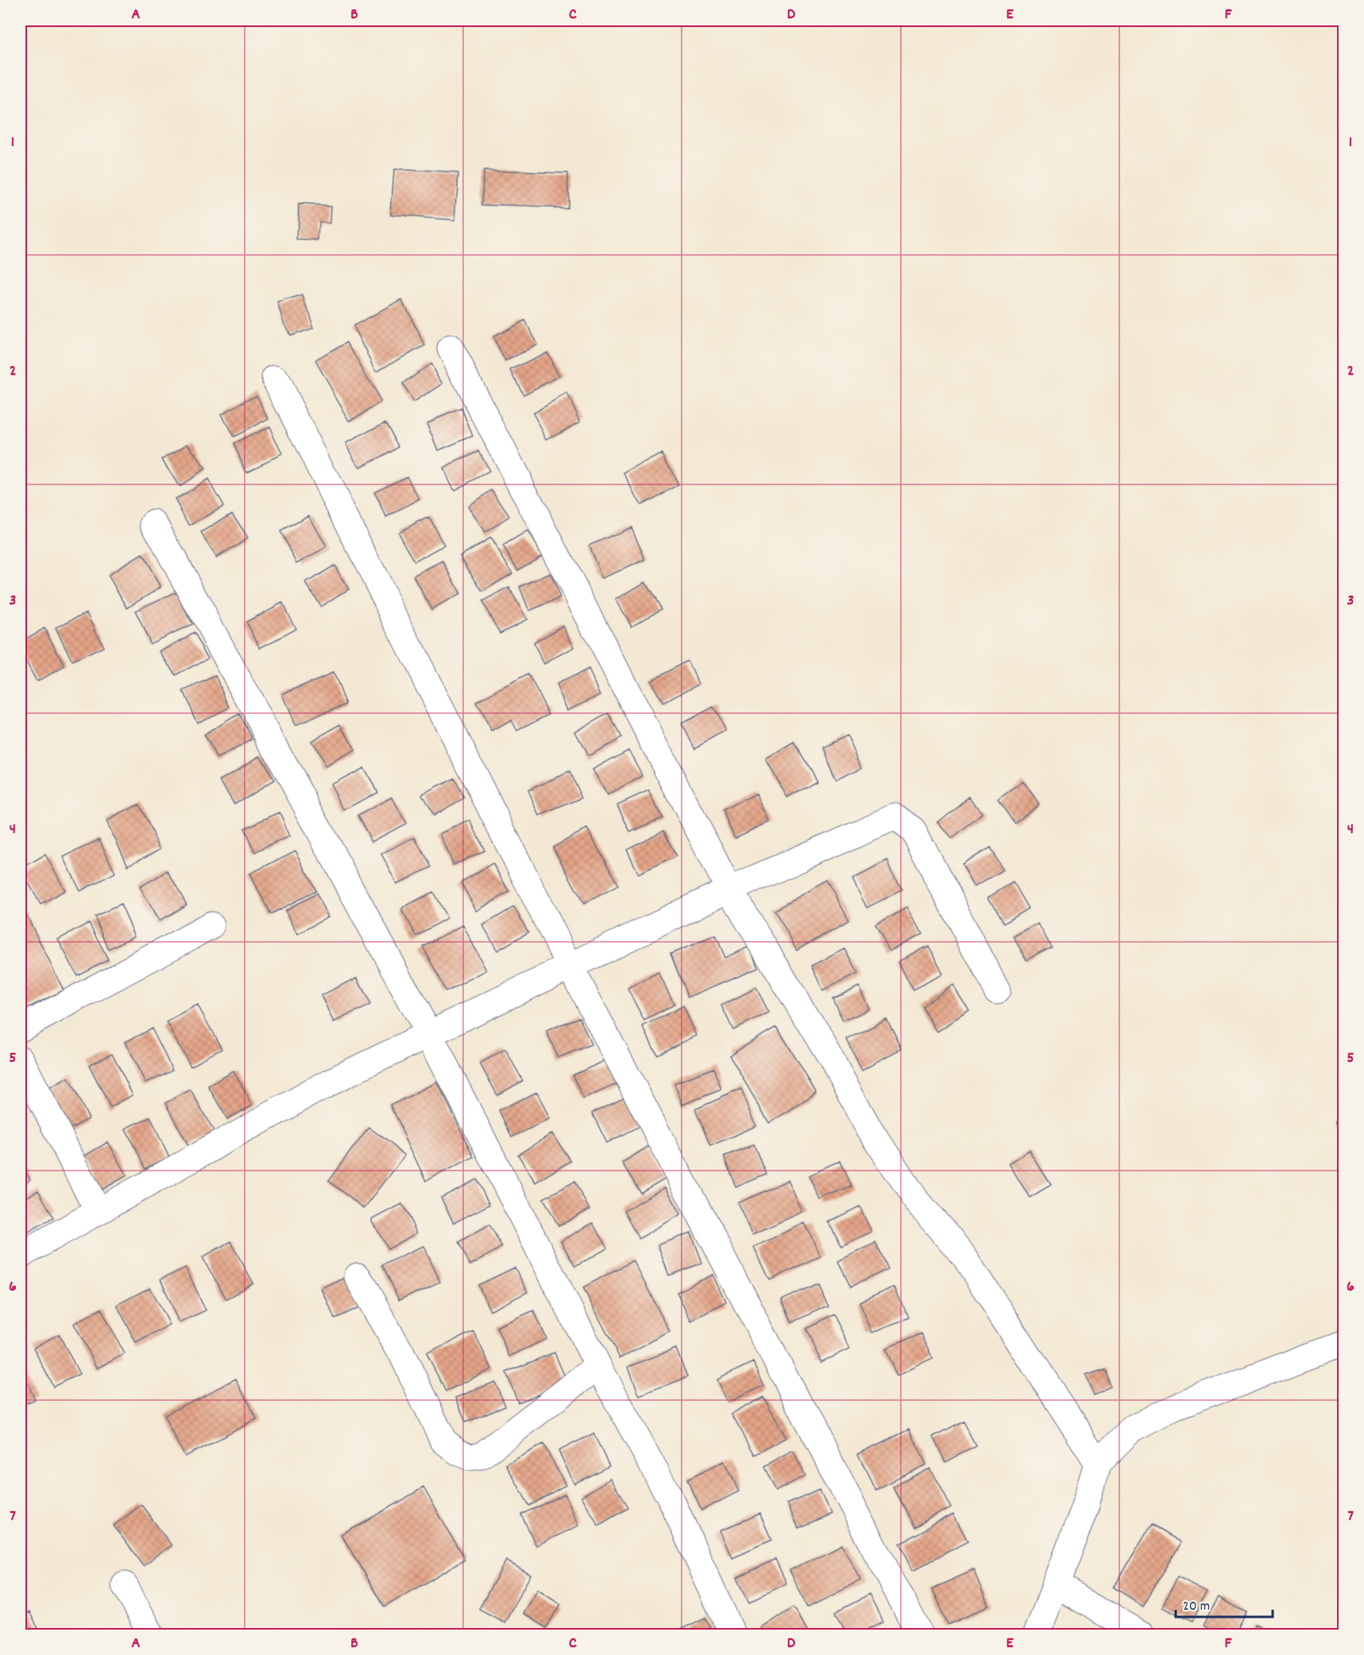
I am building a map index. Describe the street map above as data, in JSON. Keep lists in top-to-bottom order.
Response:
{
  "scale_bar": "20 m",
  "grid": {
    "columns": [
      "A",
      "B",
      "C",
      "D",
      "E",
      "F"
    ],
    "rows": [
      "1",
      "2",
      "3",
      "4",
      "5",
      "6",
      "7"
    ]
  }
}
